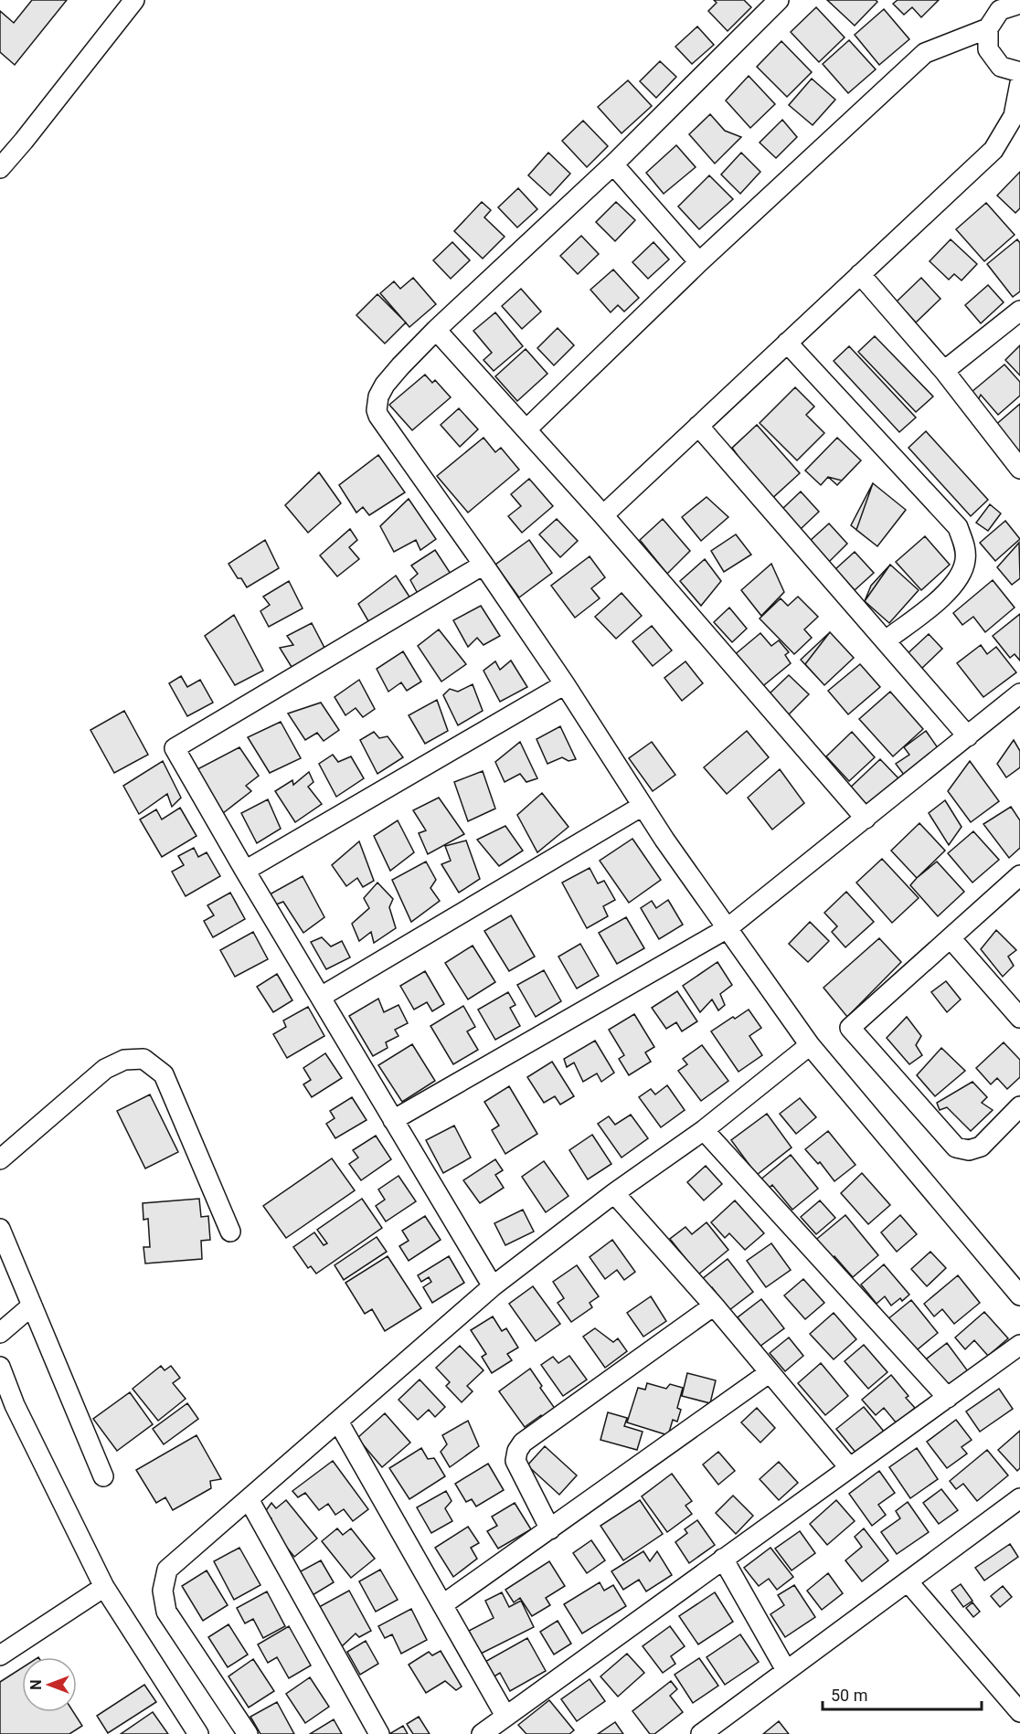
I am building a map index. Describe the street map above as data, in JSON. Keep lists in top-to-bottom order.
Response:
{
  "scale_bar": "50 m",
  "north": "left"
}
